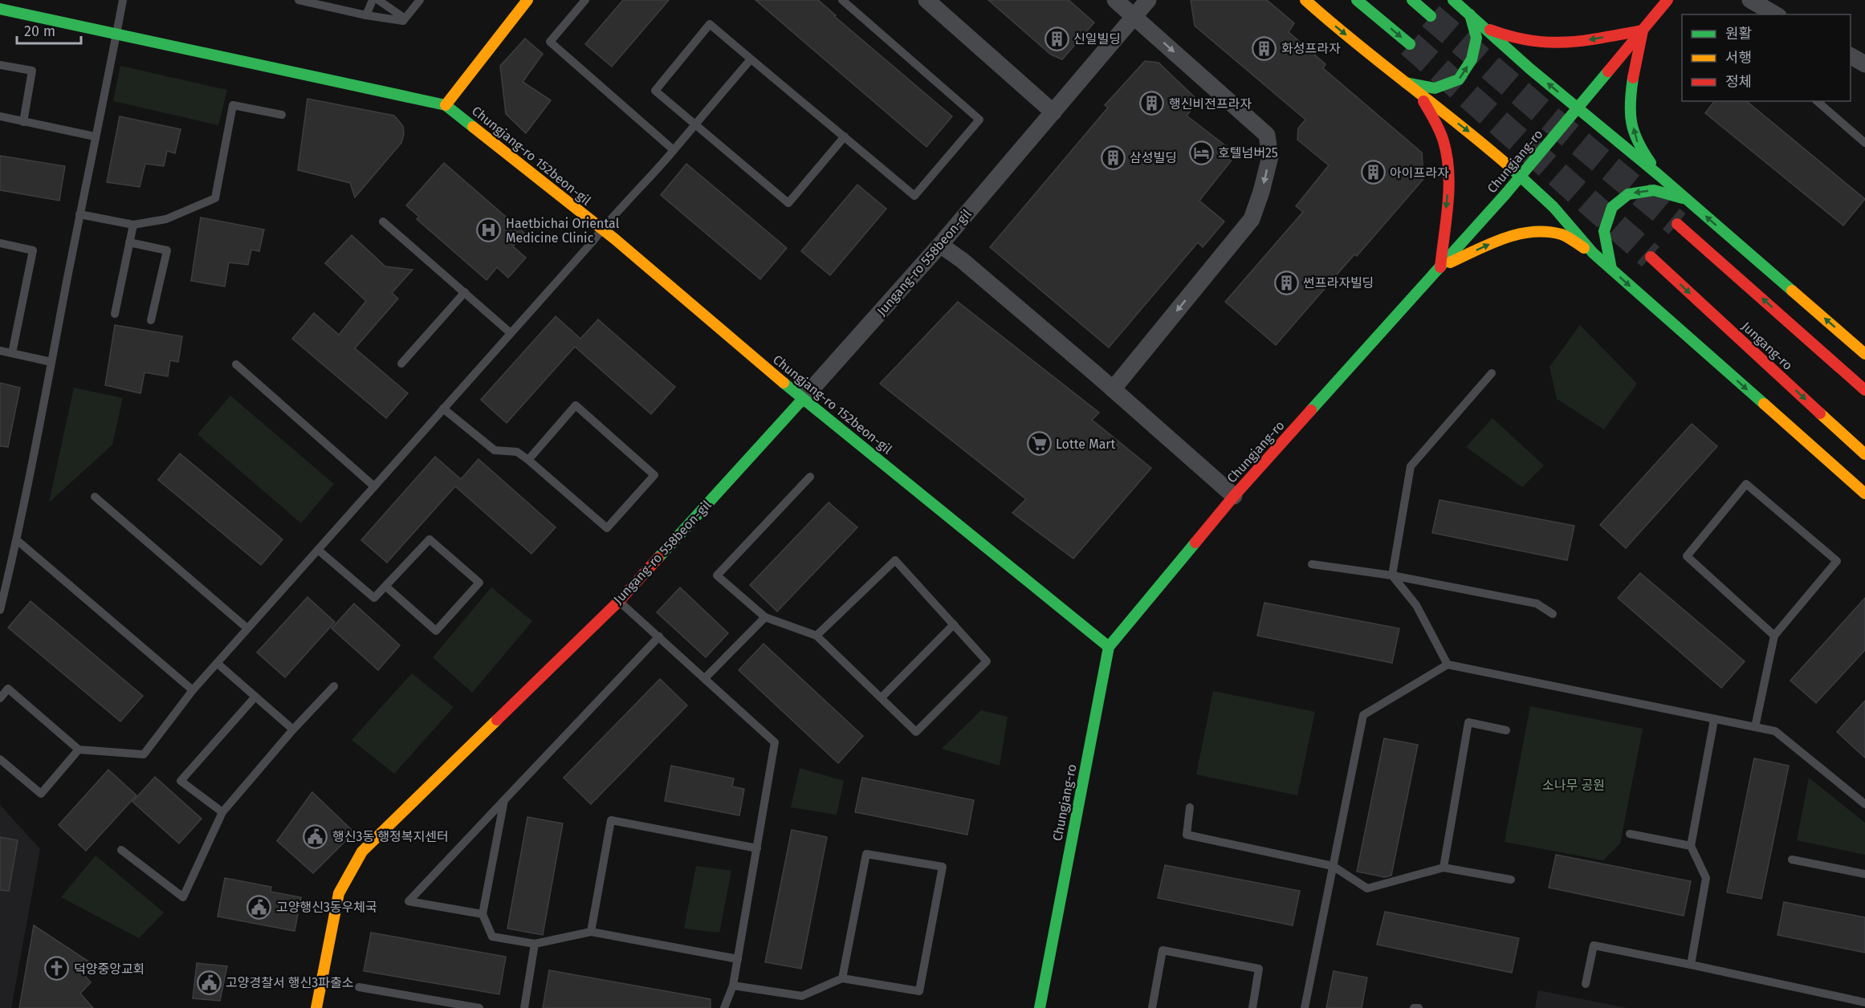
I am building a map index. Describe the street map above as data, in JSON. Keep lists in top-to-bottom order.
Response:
{
  "streets": {
    "main road": [
      "Chungjang-ro 152beon-gil",
      "Chungjang-ro",
      "Jungang-ro 558beon-gil",
      "Jungang-ro"
    ]
  },
  "crossings": [
    ["Chungjang-ro 152beon-gil", "Chungjang-ro"],
    ["Chungjang-ro 152beon-gil", "Jungang-ro 558beon-gil"]
  ],
  "parks": ["소나무 공원"],
  "places": {
    "building": [
      "신일빌딩",
      "화성프라자",
      "행신비전프라자",
      "삼성빌딩",
      "아이프라자",
      "썬프라자빌딩"
    ],
    "hotel": ["호텔넘버25"],
    "hospital": ["Haetbichai Oriental Medicine Clinic"],
    "supermarket": ["Lotte Mart"],
    "public building": ["행신3동 행정복지센터", "고양행신3동우체국", "고양경찰서 행신3파출소"],
    "church": ["덕양중앙교회"]
  },
  "legend": ["원활", "서행", "정체"],
  "scale_bar": "20 m"
}
